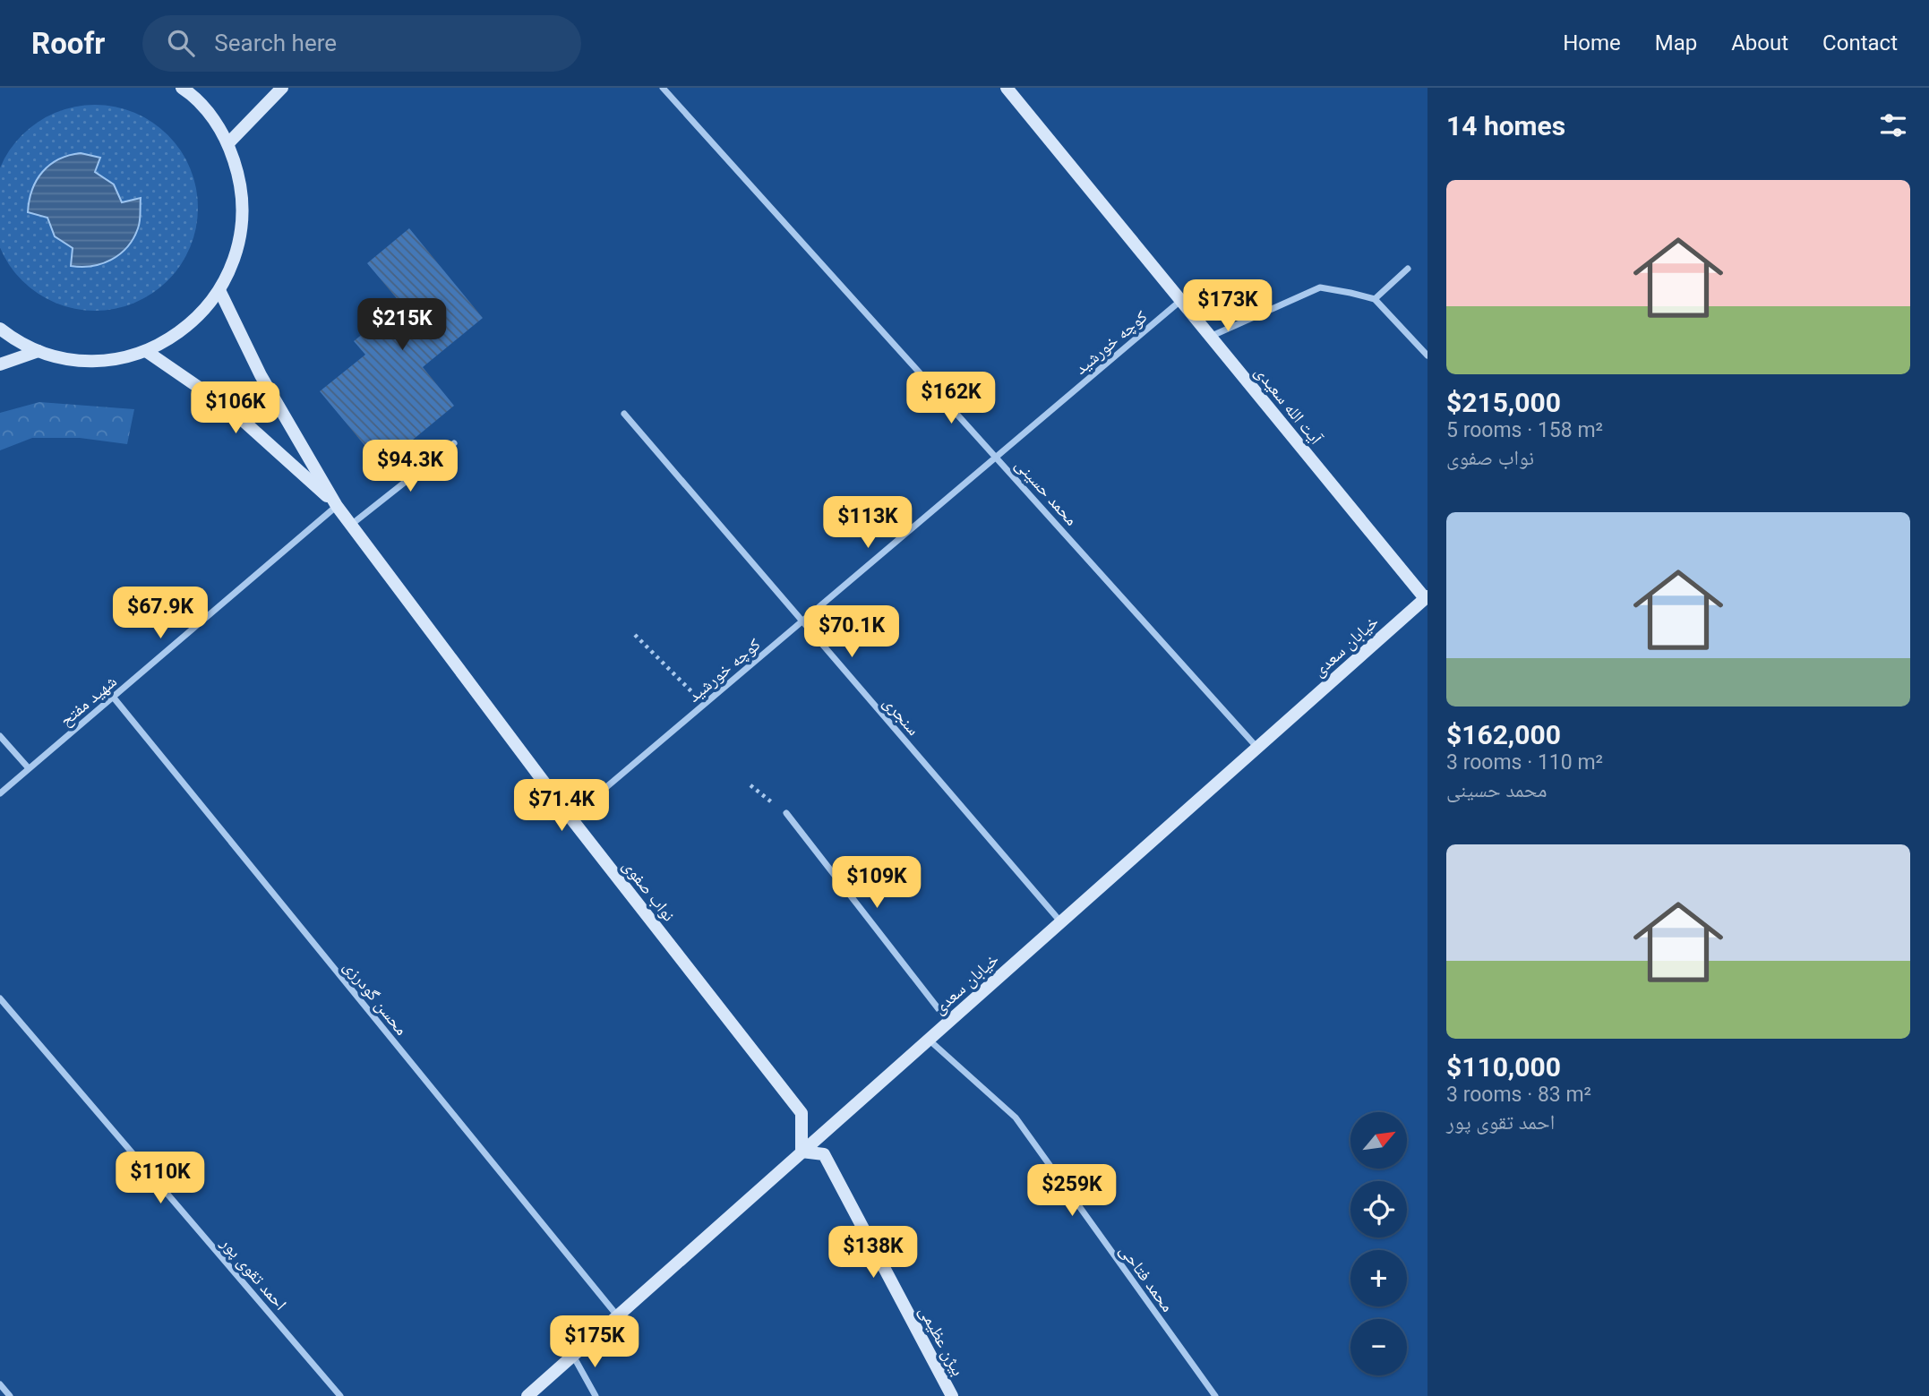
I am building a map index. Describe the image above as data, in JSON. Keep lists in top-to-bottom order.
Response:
{
  "streets": {
    "main road": [
      "آیت الله سعیدی",
      "خیابان سعدی",
      "نواب صفوی",
      "بیژن عظیمی"
    ],
    "street": [
      "کوچه خورشید",
      "محمد حسینی",
      "شهید مفتح",
      "سنجری",
      "محسن گودرزی",
      "احمد تقوی پور",
      "محمد فتاحی"
    ]
  },
  "crossings": [
    ["کوچه خورشید", "آیت الله سعیدی"],
    ["کوچه خورشید", "محمد حسینی"],
    ["کوچه خورشید", "سنجری"],
    ["کوچه خورشید", "نواب صفوی"],
    ["آیت الله سعیدی", "خیابان سعدی"],
    ["محمد حسینی", "خیابان سعدی"],
    ["خیابان سعدی", "سنجری"],
    ["خیابان سعدی", "نواب صفوی"],
    ["خیابان سعدی", "محسن گودرزی"],
    ["خیابان سعدی", "محمد فتاحی"],
    ["خیابان سعدی", "بیژن عظیمی"],
    ["شهید مفتح", "نواب صفوی"],
    ["شهید مفتح", "محسن گودرزی"],
    ["نواب صفوی", "بیژن عظیمی"]
  ],
  "north": "top right",
  "page": {
    "header": "Roofr",
    "search": "Search here",
    "nav": [
      "Home",
      "Map",
      "About",
      "Contact"
    ],
    "heading": "14 homes",
    "list": [
      {
        "name": "$215,000",
        "note": "5 rooms · 158 m² · نواب صفوی"
      },
      {
        "name": "$162,000",
        "note": "3 rooms · 110 m² · محمد حسینی"
      },
      {
        "name": "$110,000",
        "note": "3 rooms · 83 m² · احمد تقوی پور"
      }
    ],
    "price": [
      "$173K",
      "$215K",
      "$162K",
      "$106K",
      "$94.3K",
      "$113K",
      "$67.9K",
      "$70.1K",
      "$71.4K",
      "$109K",
      "$110K",
      "$259K",
      "$138K",
      "$175K"
    ],
    "map_buttons": ["+", "−"]
  }
}
